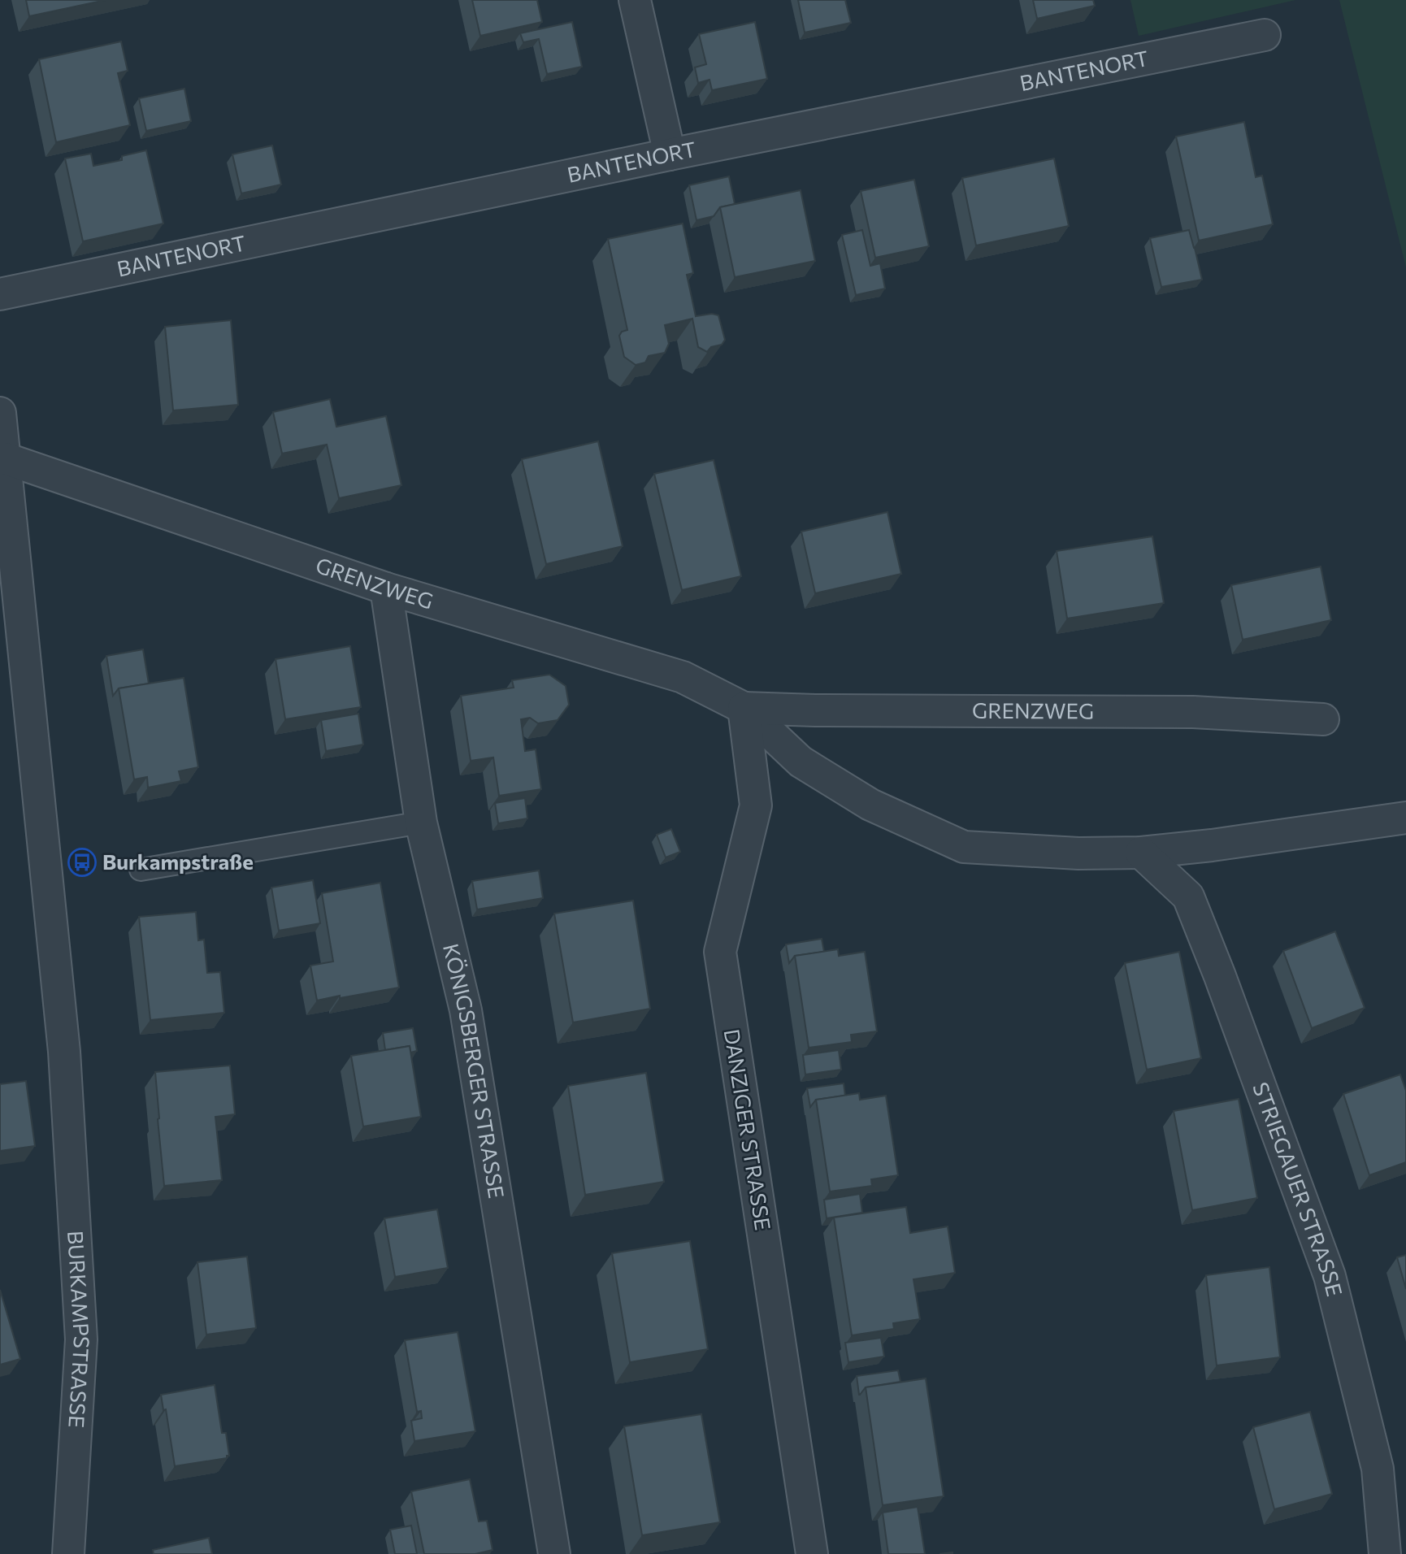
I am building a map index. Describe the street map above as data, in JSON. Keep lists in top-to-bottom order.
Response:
{
  "streets": {
    "street": [
      "BANTENORT",
      "GRENZWEG",
      "KÖNIGSBERGER STRASSE",
      "DANZIGER STRASSE",
      "STRIEGAUER STRASSE",
      "BURKAMPSTRASSE"
    ]
  },
  "crossings": [
    ["GRENZWEG", "KÖNIGSBERGER STRASSE"],
    ["GRENZWEG", "DANZIGER STRASSE"],
    ["GRENZWEG", "STRIEGAUER STRASSE"],
    ["GRENZWEG", "BURKAMPSTRASSE"]
  ],
  "places": {
    "bus stop": ["Burkampstraße"]
  }
}
